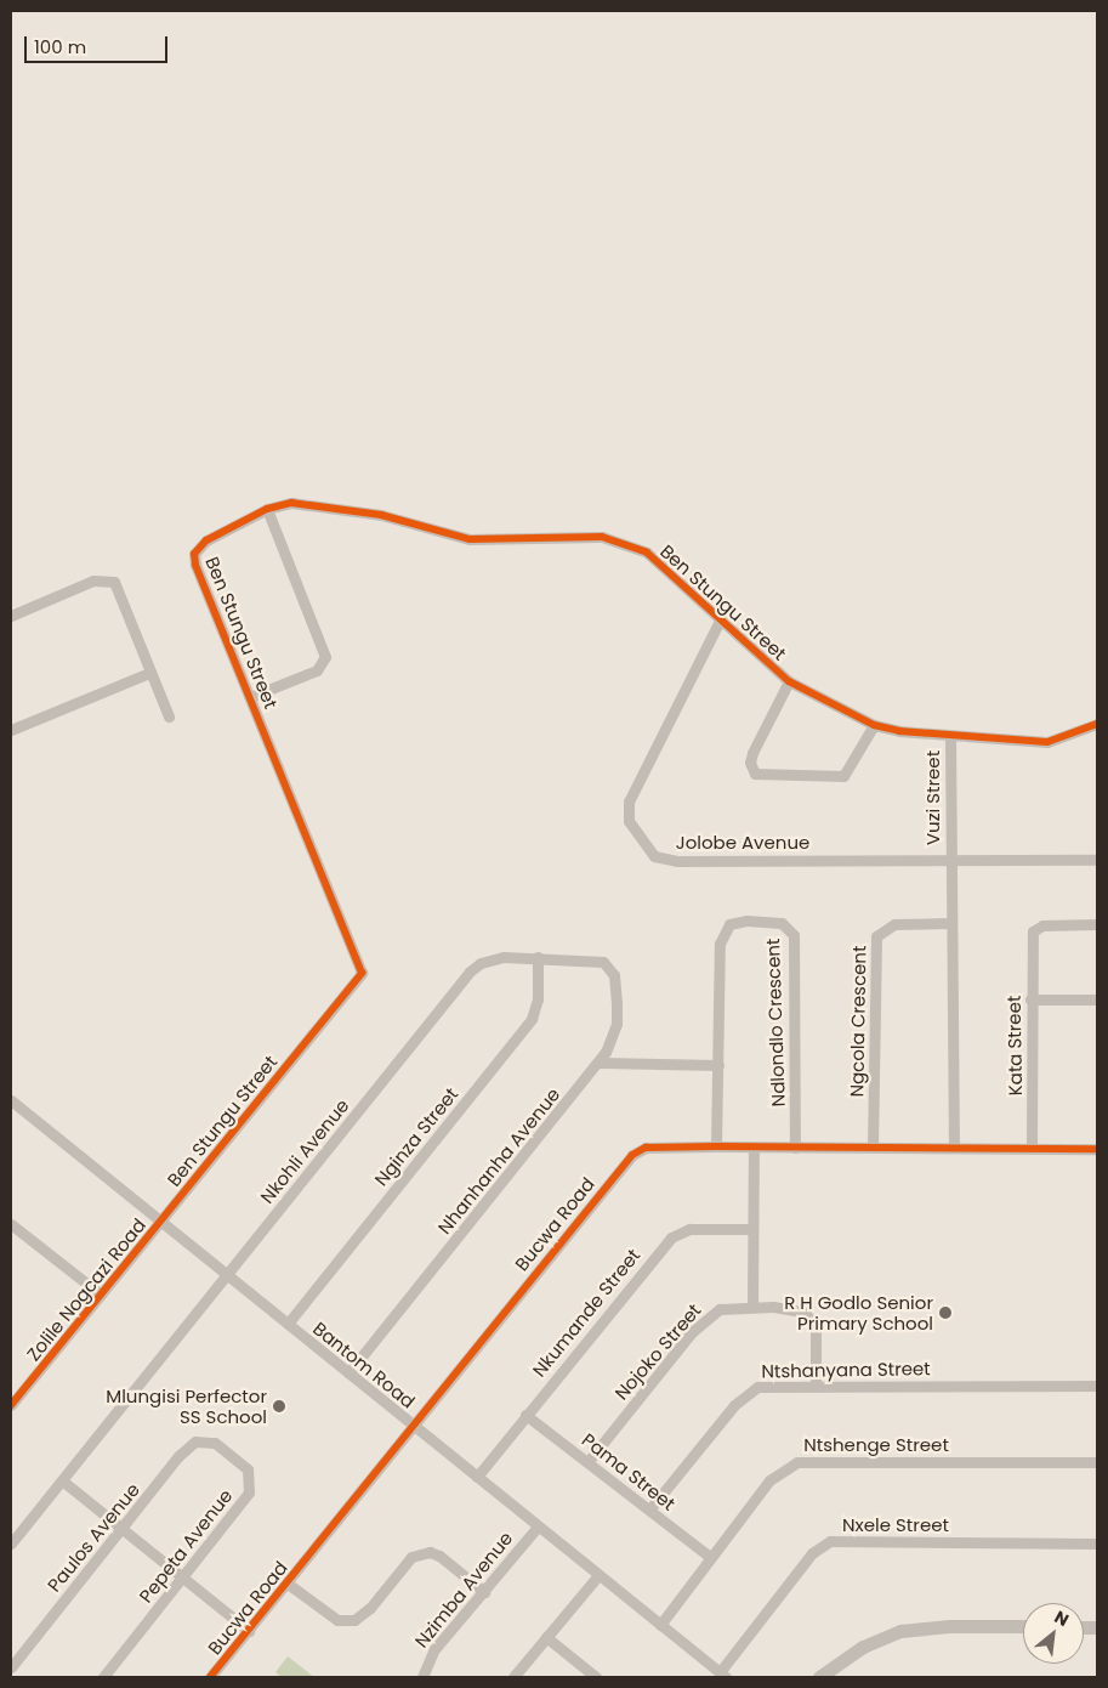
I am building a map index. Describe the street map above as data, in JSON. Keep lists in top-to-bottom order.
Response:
{
  "streets": {
    "street": [
      "Ben Stungu Street",
      "Vuzi Street",
      "Jolobe Avenue",
      "Ngcola Crescent",
      "Ndlondlo Crescent",
      "Kata Street",
      "Nginza Street",
      "Nkohli Avenue",
      "Nhanhanha Avenue",
      "Bucwa Road",
      "Zolile Nogcazi Road",
      "Nkumande Street",
      "Nojoko Street",
      "Bantom Road",
      "Ntshanyana Street",
      "Ntshenge Street",
      "Pama Street",
      "Nxele Street",
      "Paulos Avenue",
      "Pepeta Avenue",
      "Nzimba Avenue"
    ]
  },
  "crossings": [
    ["Ben Stungu Street", "Vuzi Street"],
    ["Ben Stungu Street", "Jolobe Avenue"],
    ["Ben Stungu Street", "Zolile Nogcazi Road"],
    ["Ben Stungu Street", "Bantom Road"],
    ["Vuzi Street", "Jolobe Avenue"],
    ["Ngcola Crescent", "Bucwa Road"],
    ["Ndlondlo Crescent", "Bucwa Road"],
    ["Kata Street", "Bucwa Road"],
    ["Nginza Street", "Nkohli Avenue"],
    ["Nginza Street", "Bantom Road"],
    ["Nkohli Avenue", "Nhanhanha Avenue"],
    ["Nkohli Avenue", "Bantom Road"],
    ["Nhanhanha Avenue", "Bantom Road"],
    ["Bucwa Road", "Bantom Road"],
    ["Zolile Nogcazi Road", "Bantom Road"],
    ["Nkumande Street", "Bantom Road"],
    ["Nkumande Street", "Pama Street"],
    ["Nojoko Street", "Ntshanyana Street"],
    ["Nojoko Street", "Pama Street"],
    ["Bantom Road", "Ntshenge Street"],
    ["Bantom Road", "Nxele Street"],
    ["Bantom Road", "Nzimba Avenue"],
    ["Ntshanyana Street", "Pama Street"],
    ["Ntshenge Street", "Pama Street"],
    ["Paulos Avenue", "Pepeta Avenue"]
  ],
  "places": ["R H Godlo Senior Primary School", "Mlungisi Perfector SS School"],
  "scale_bar": "100 m",
  "north": "top right"
}
